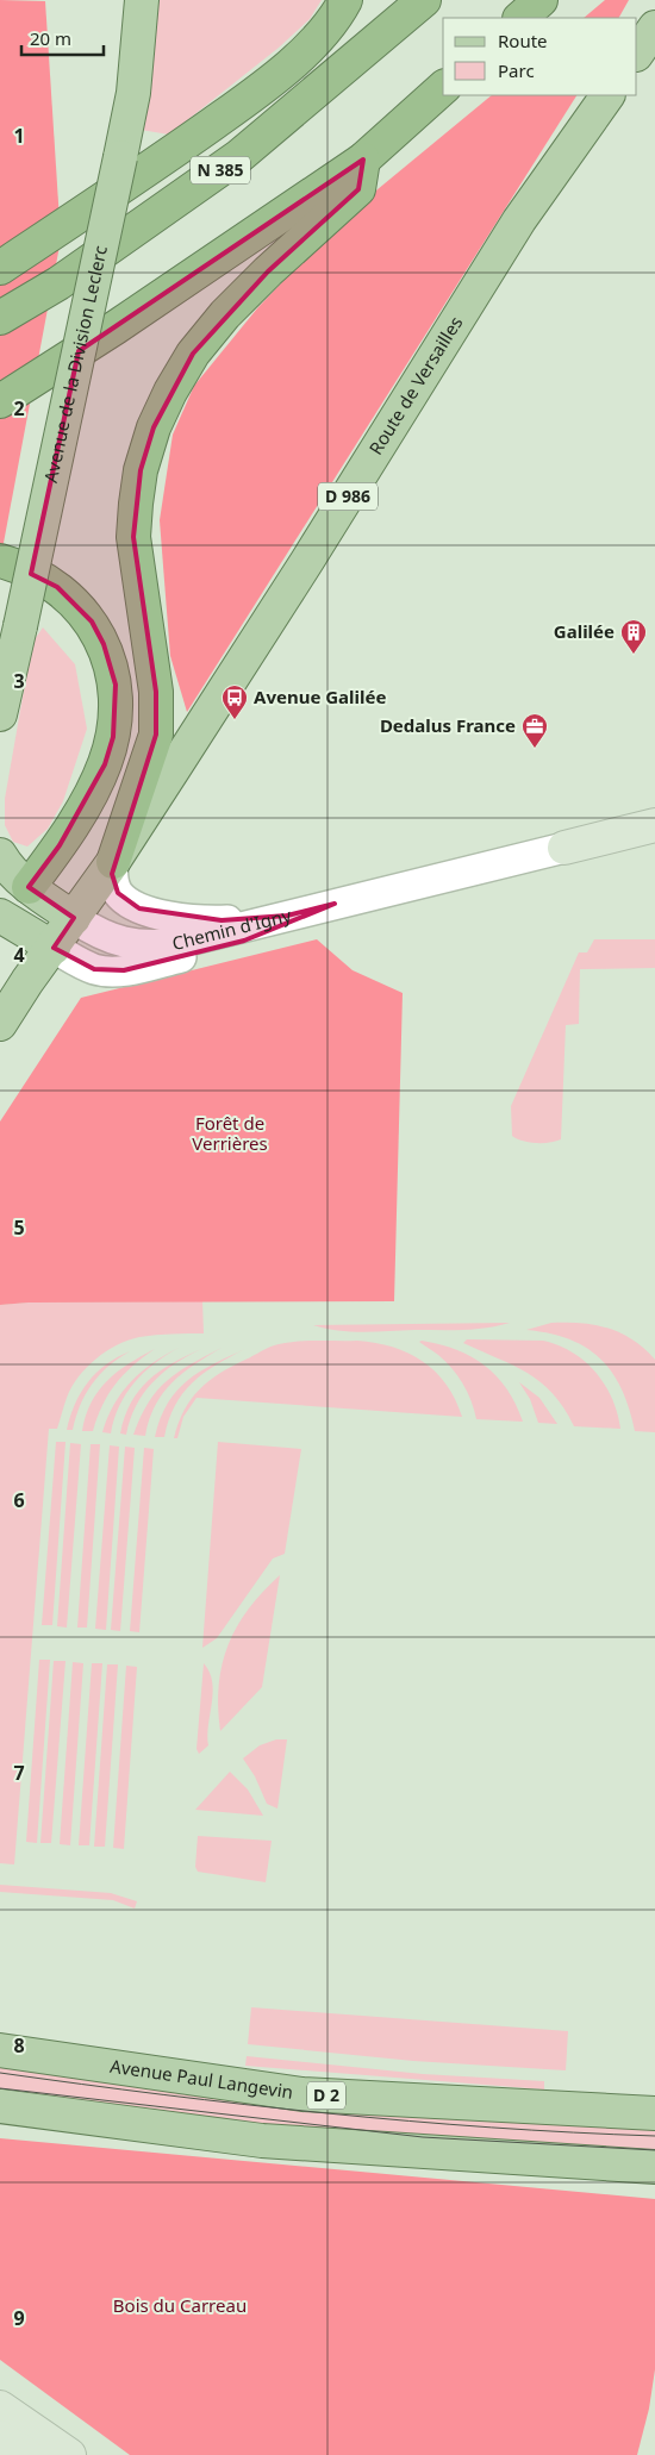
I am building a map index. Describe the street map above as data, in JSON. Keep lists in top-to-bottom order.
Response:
{
  "streets": {
    "highway": ["N 385"],
    "main road": [
      "Avenue de la Division Leclerc",
      "Route de Versailles",
      "D 986",
      "Avenue Paul Langevin",
      "D 2"
    ],
    "street": ["Chemin d'Igny"]
  },
  "crossings": [
    ["Route de Versailles", "D 986"],
    ["D 986", "Chemin d'Igny"]
  ],
  "parks": ["Forêt de Verrières", "Bois du Carreau"],
  "places": {
    "building": ["Galilée"],
    "bus stop": ["Avenue Galilée"],
    "office": ["Dedalus France"]
  },
  "legend": ["Route", "Parc"],
  "scale_bar": "20 m",
  "grid": {
    "rows": [
      "1",
      "2",
      "3",
      "4",
      "5",
      "6",
      "7",
      "8",
      "9"
    ]
  }
}
